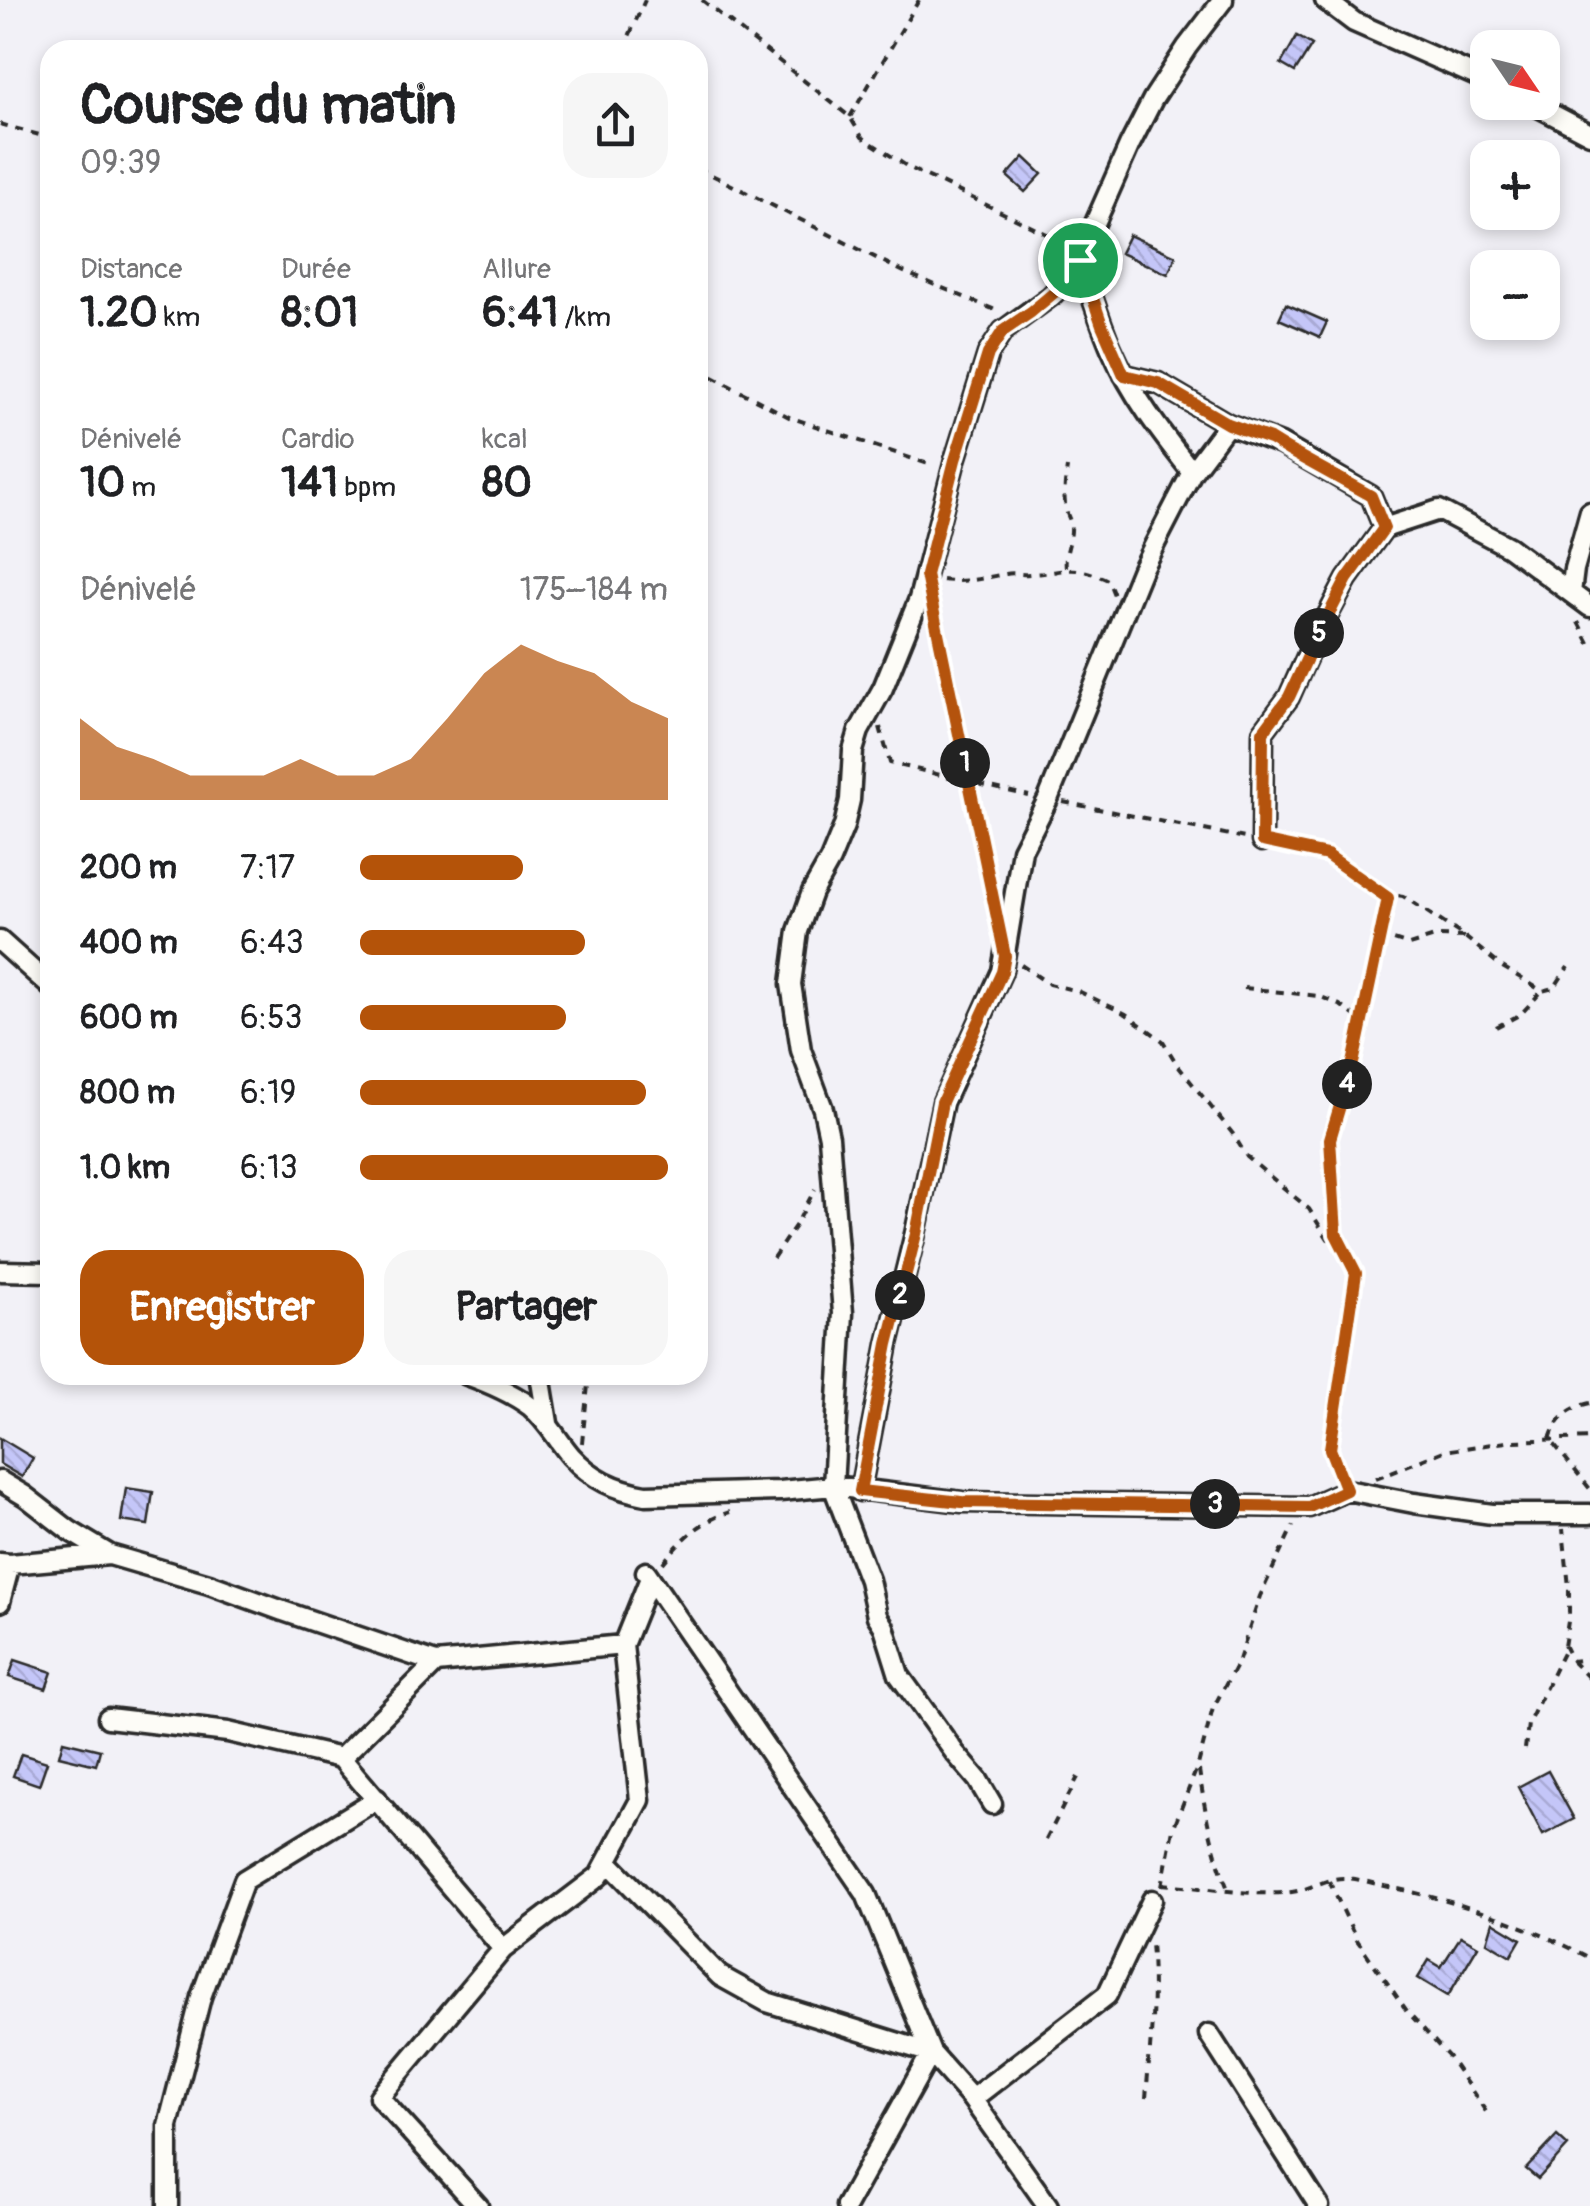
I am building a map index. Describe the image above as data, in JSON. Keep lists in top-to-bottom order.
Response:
{
  "north": "bottom right",
  "page": {
    "map_buttons": ["+", "−"],
    "heading": ["Course du matin", "09:39"],
    "stats": [
      ["Distance", "1.20 km"],
      ["Durée", "8:01"],
      ["Allure", "6:41 /km"],
      ["Dénivelé", "10 m"],
      ["Cardio", "141 bpm"],
      ["kcal", "80"]
    ],
    "chart": ["Dénivelé", "175–184 m"],
    "pins": [
      "5",
      "1",
      "4",
      "2",
      "3"
    ],
    "list": [
      {
        "name": "200 m",
        "note": "7:17"
      },
      {
        "name": "400 m",
        "note": "6:43"
      },
      {
        "name": "600 m",
        "note": "6:53"
      },
      {
        "name": "800 m",
        "note": "6:19"
      },
      {
        "name": "1.0 km",
        "note": "6:13"
      }
    ],
    "buttons": ["Enregistrer", "Partager"]
  }
}
